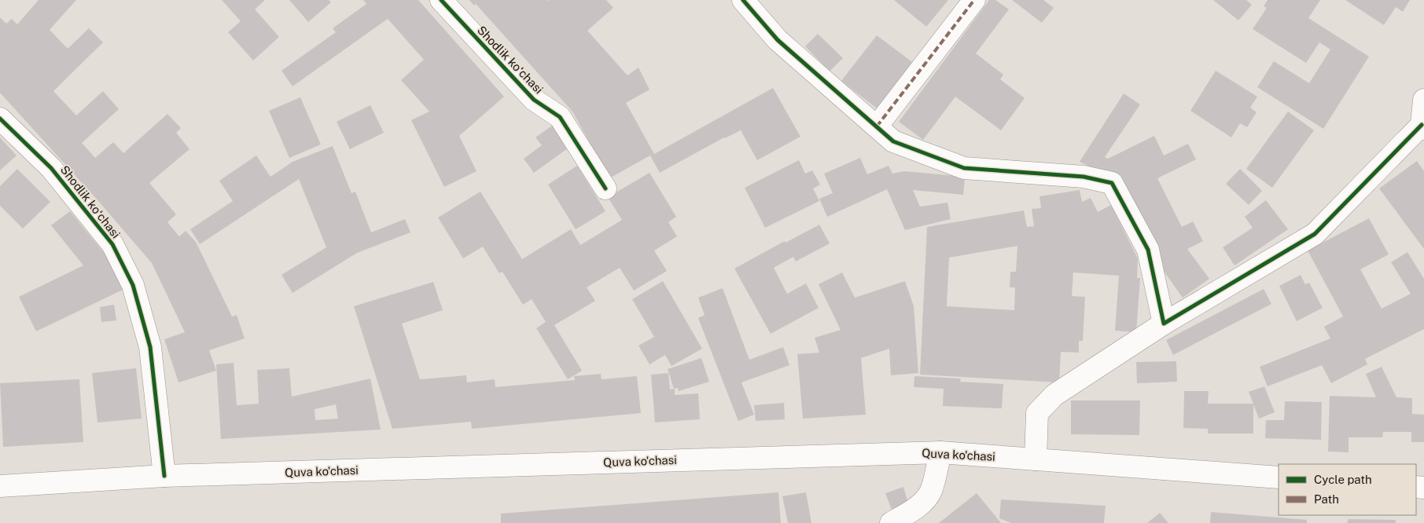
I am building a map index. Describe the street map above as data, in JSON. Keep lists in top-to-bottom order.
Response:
{
  "streets": {
    "street": ["Shodlik koʻchasi", "Quva ko'chasi"]
  },
  "crossings": [
    ["Shodlik koʻchasi", "Quva ko'chasi"]
  ],
  "legend": ["Cycle path", "Path"]
}
